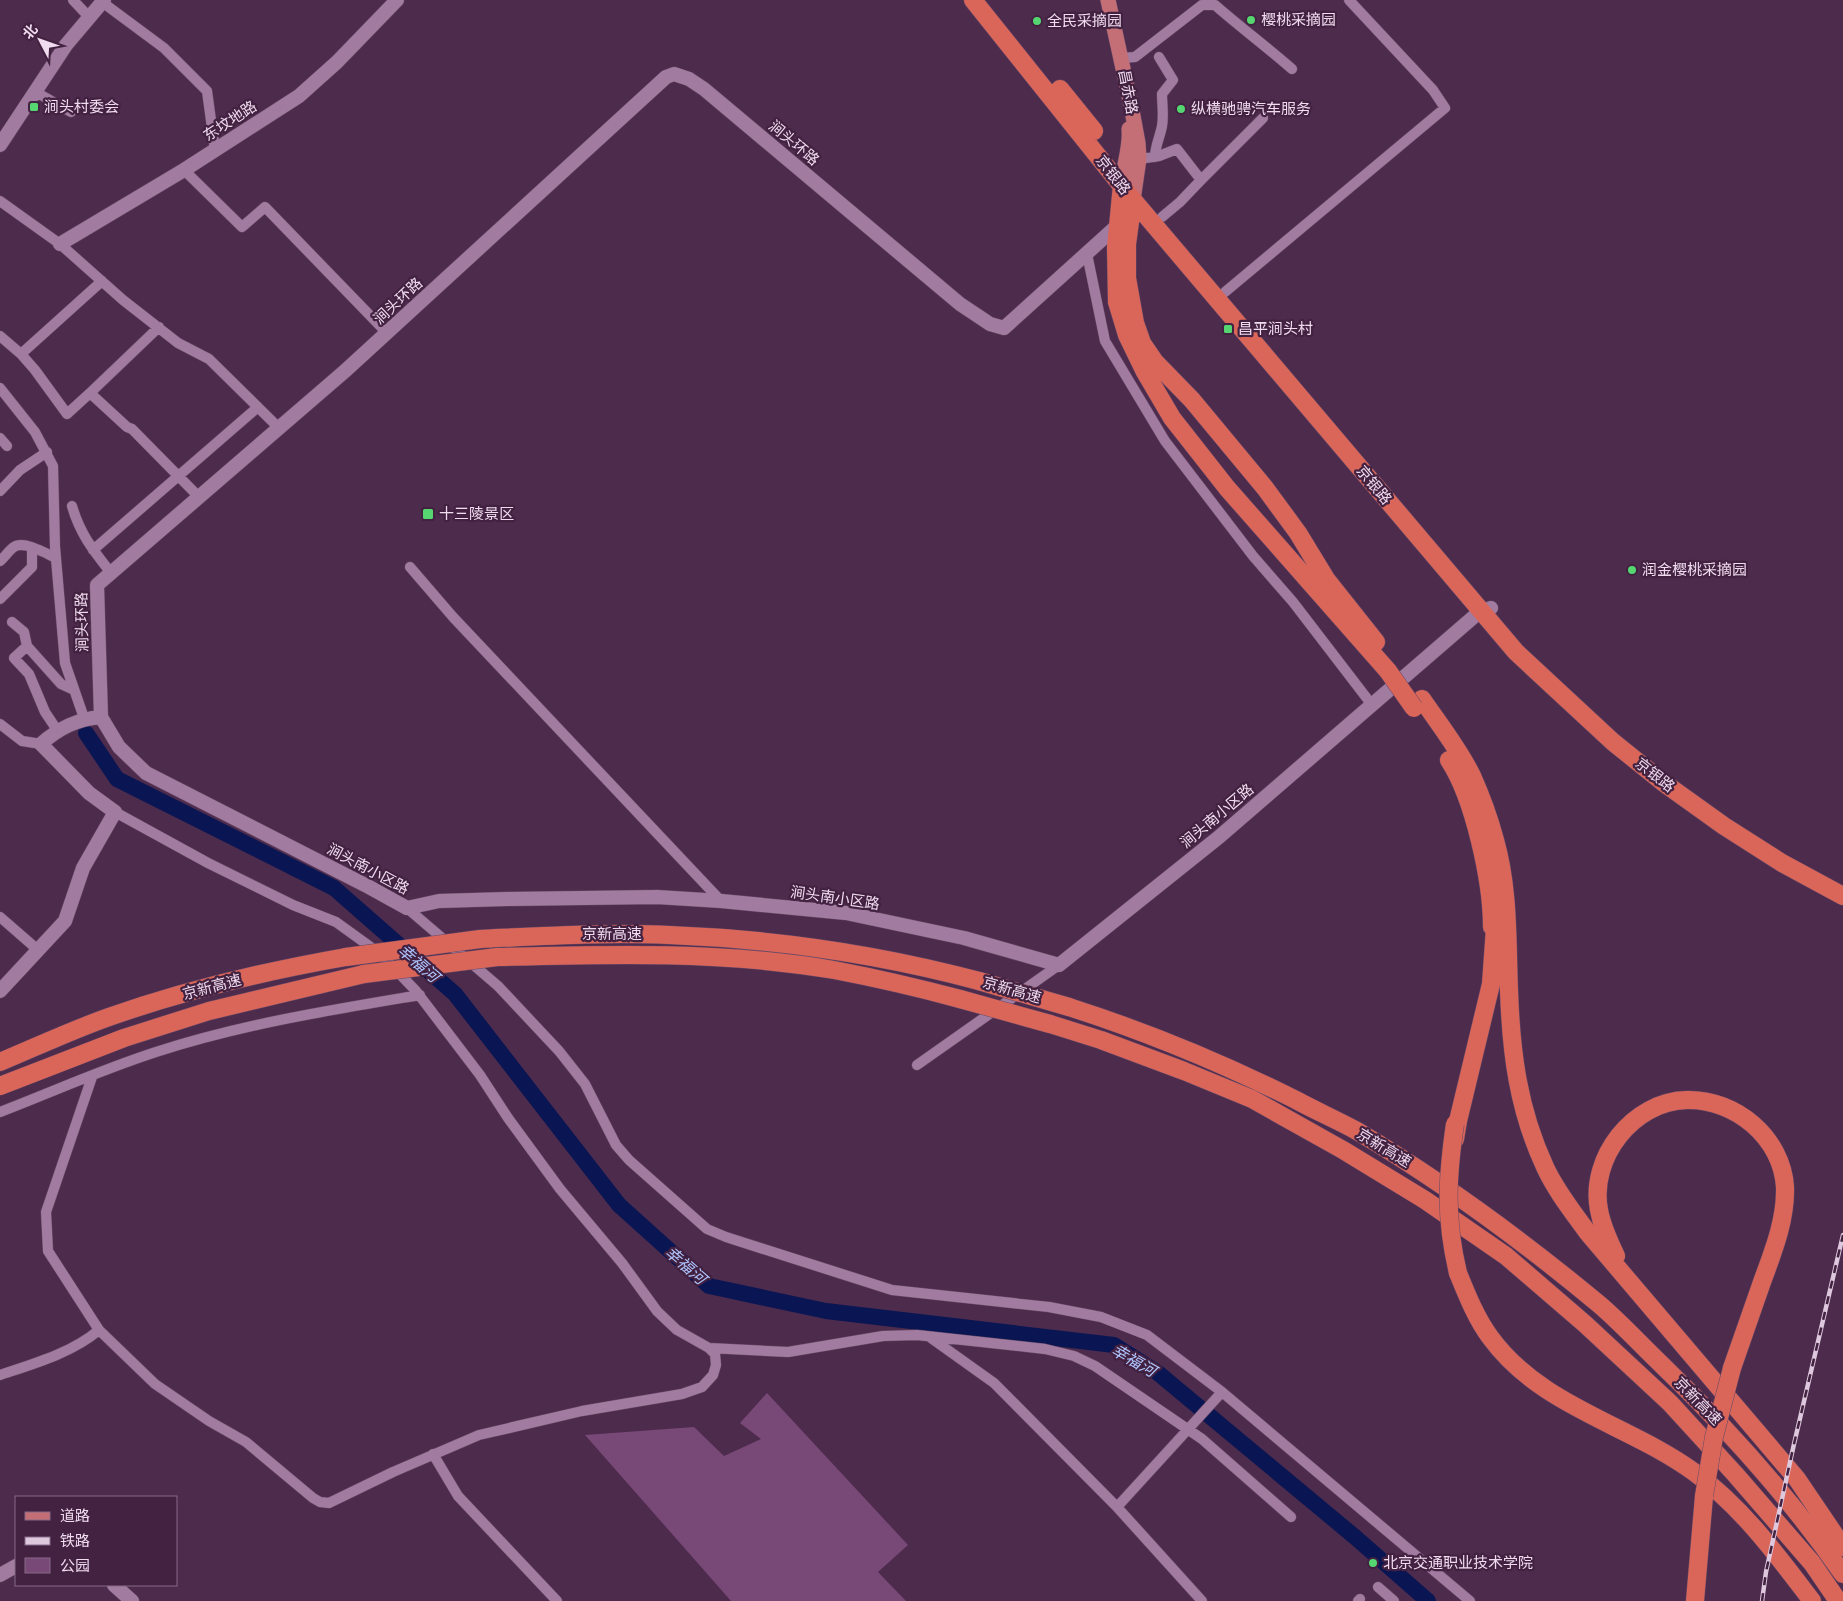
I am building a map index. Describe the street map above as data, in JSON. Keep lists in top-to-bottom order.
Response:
{
  "streets": {
    "highway": ["京银路", "京新高速"],
    "main road": ["昌赤路"],
    "street": ["东坟地路", "涧头环路", "涧头南小区路"]
  },
  "crossings": [
    ["昌赤路", "京银路"],
    ["涧头环路", "涧头南小区路"],
    ["京银路", "涧头南小区路"]
  ],
  "water": ["幸福河"],
  "places": {
    "other": [
      "樱桃采摘园",
      "全民采摘园",
      "纵横驰骋汽车服务",
      "润金樱桃采摘园",
      "北京交通职业技术学院"
    ],
    "transit": ["涧头村委会", "昌平涧头村", "十三陵景区"]
  },
  "legend": ["道路", "铁路", "公园"],
  "north": "top left"
}
